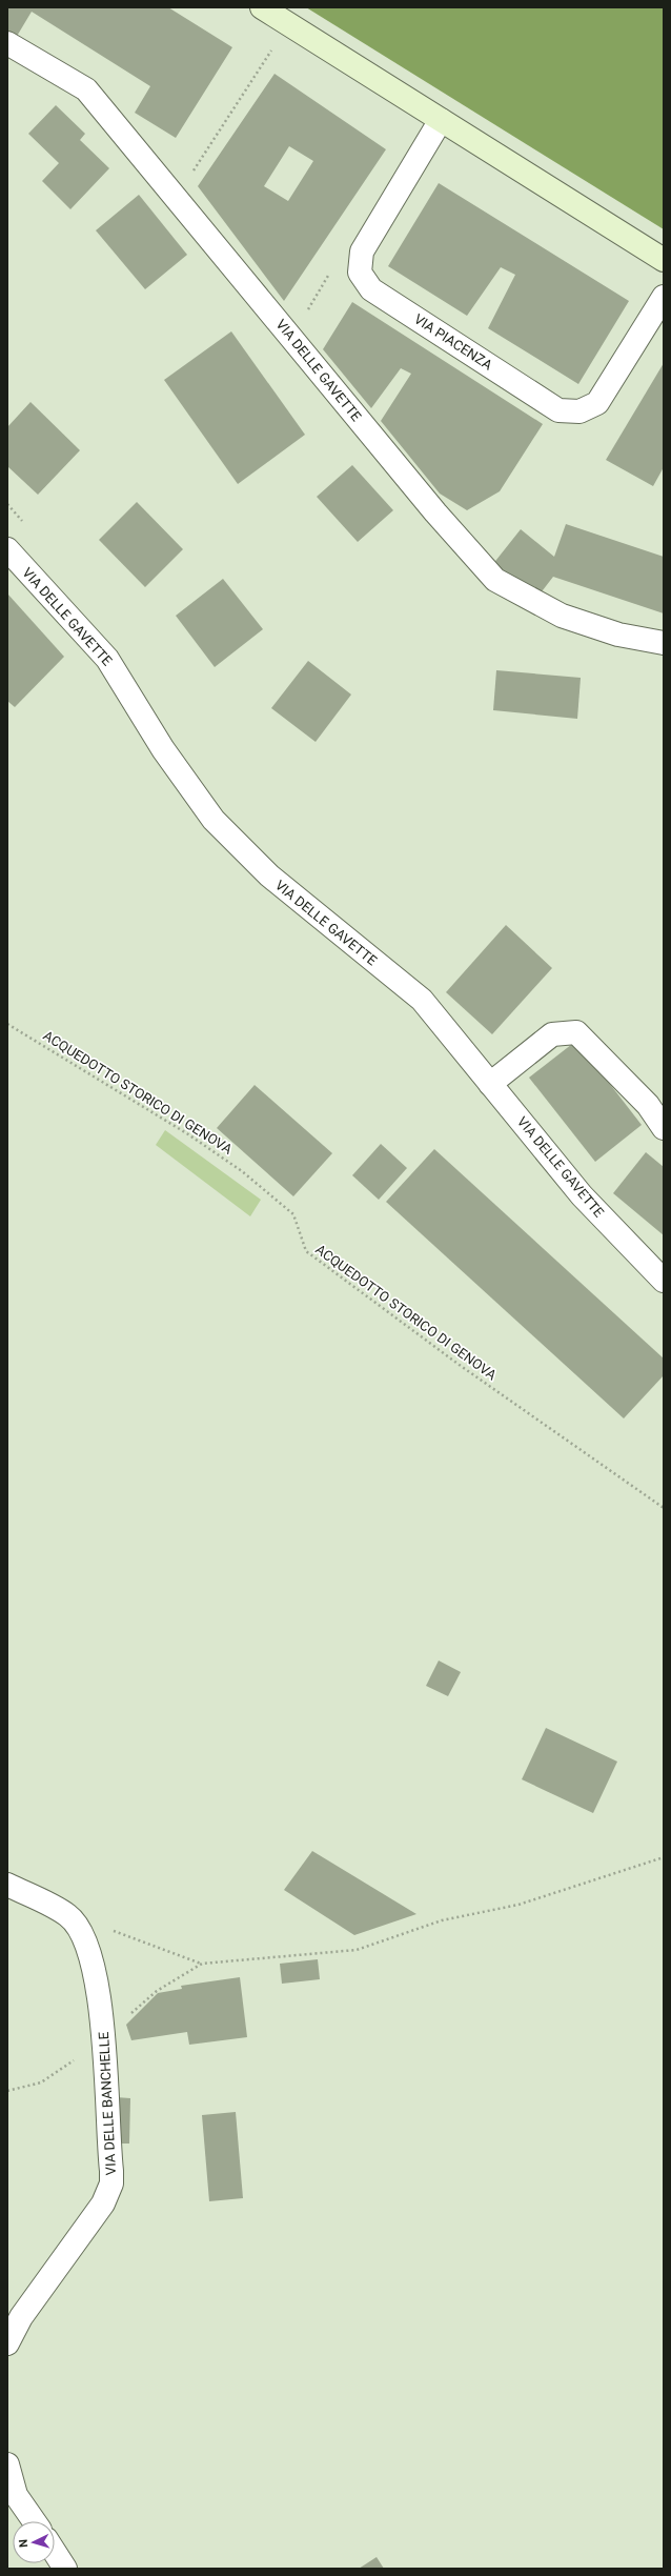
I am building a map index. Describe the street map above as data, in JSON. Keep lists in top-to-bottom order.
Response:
{
  "streets": {
    "street": ["VIA PIACENZA", "VIA DELLE GAVETTE", "VIA DELLE BANCHELLE"],
    "path": ["ACQUEDOTTO STORICO DI GENOVA"]
  },
  "north": "left"
}
